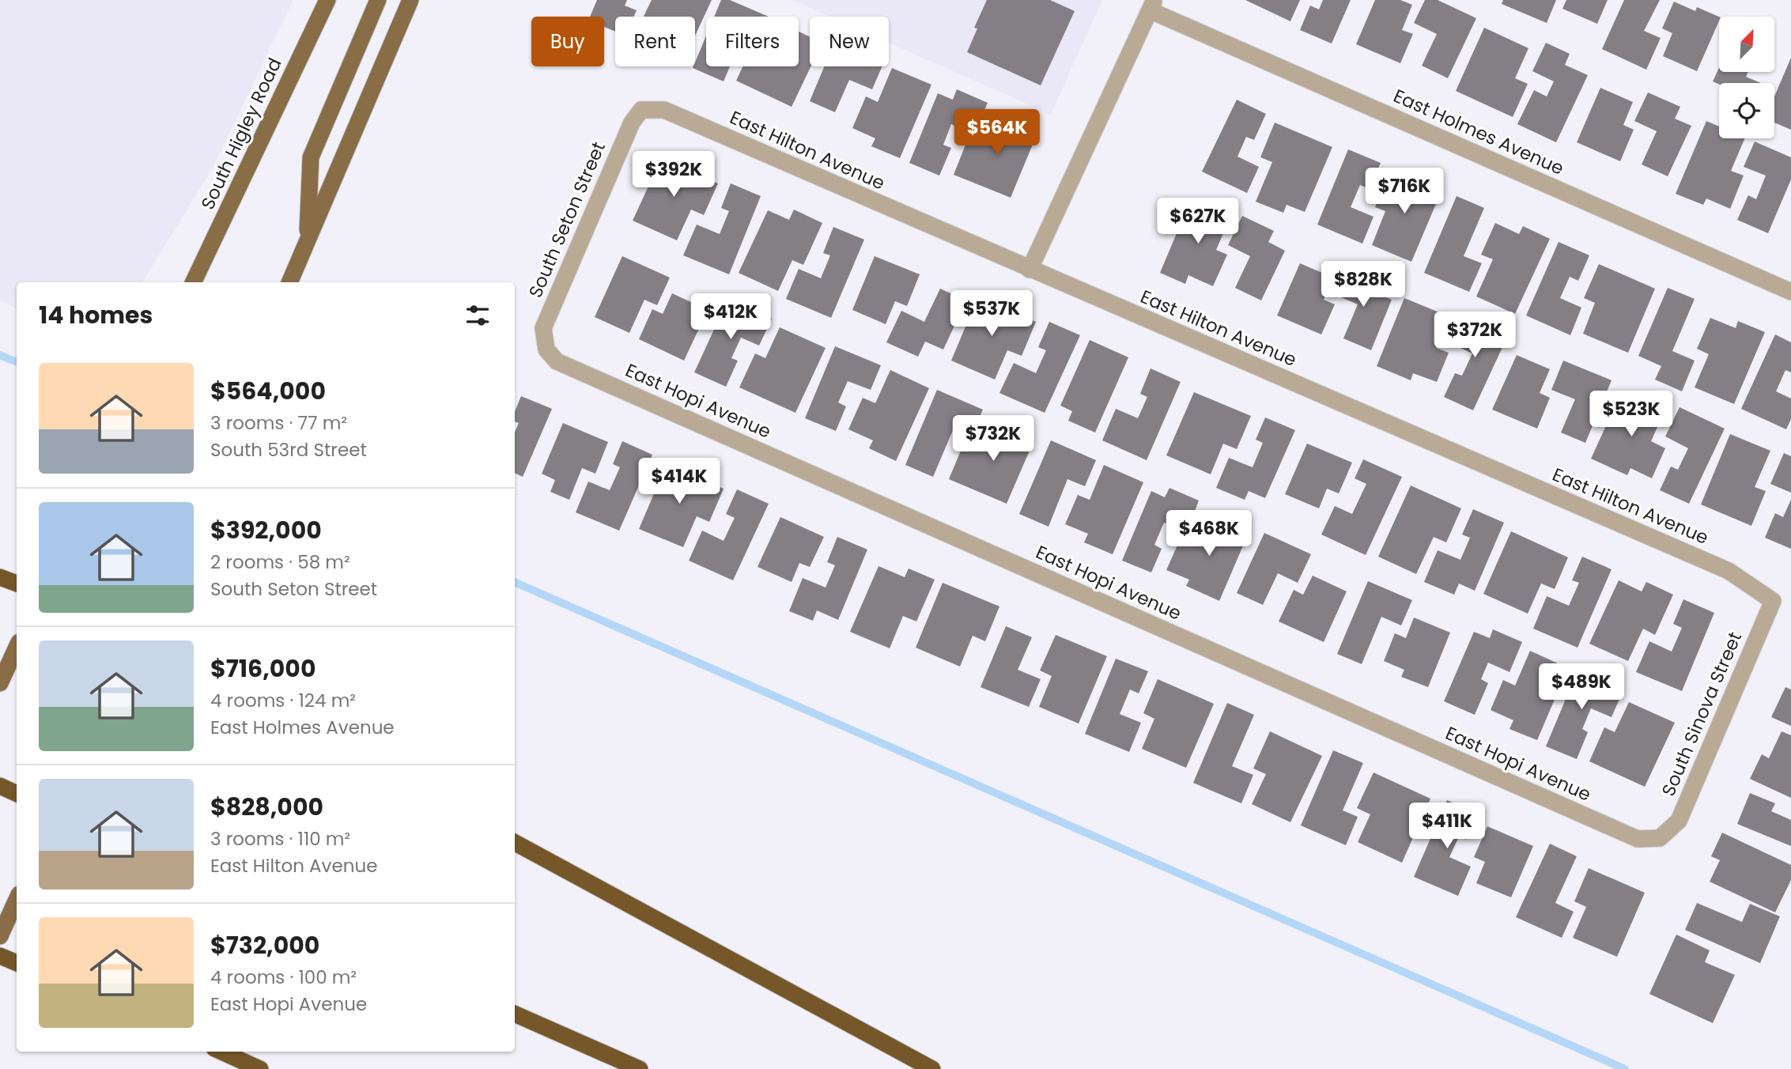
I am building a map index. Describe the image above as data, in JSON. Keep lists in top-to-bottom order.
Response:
{
  "streets": {
    "main road": ["South Higley Road"],
    "street": [
      "East Holmes Avenue",
      "East Hilton Avenue",
      "South Seton Street",
      "East Hopi Avenue",
      "South Sinova Street"
    ]
  },
  "crossings": [
    ["East Hilton Avenue", "South Seton Street"],
    ["East Hilton Avenue", "South Sinova Street"],
    ["South Seton Street", "East Hopi Avenue"],
    ["East Hopi Avenue", "South Sinova Street"]
  ],
  "north": "top right",
  "page": {
    "chip": [
      "Buy",
      "Rent",
      "Filters",
      "New"
    ],
    "price": [
      "$564K",
      "$392K",
      "$716K",
      "$627K",
      "$828K",
      "$537K",
      "$412K",
      "$372K",
      "$523K",
      "$732K",
      "$414K",
      "$468K",
      "$489K",
      "$411K"
    ],
    "heading": "14 homes",
    "list": [
      {
        "name": "$564,000",
        "note": "3 rooms · 77 m² · South 53rd Street"
      },
      {
        "name": "$392,000",
        "note": "2 rooms · 58 m² · South Seton Street"
      },
      {
        "name": "$716,000",
        "note": "4 rooms · 124 m² · East Holmes Avenue"
      },
      {
        "name": "$828,000",
        "note": "3 rooms · 110 m² · East Hilton Avenue"
      },
      {
        "name": "$732,000",
        "note": "4 rooms · 100 m² · East Hopi Avenue"
      }
    ]
  }
}
